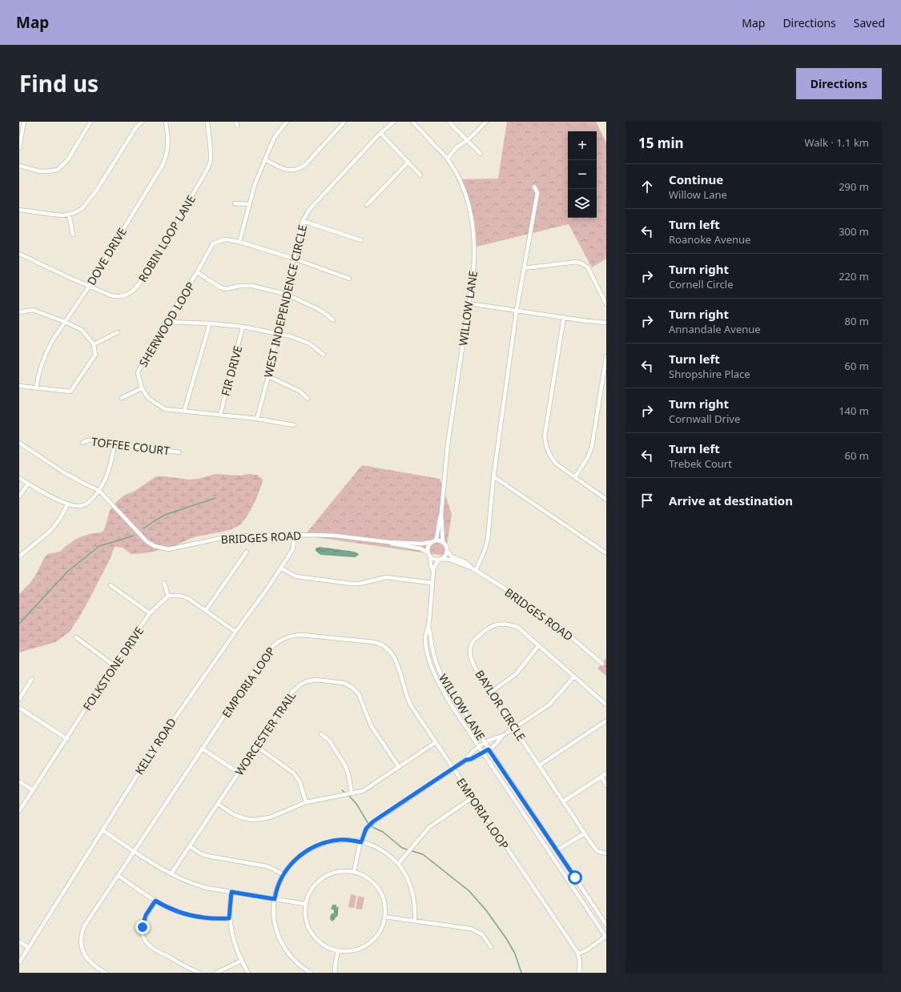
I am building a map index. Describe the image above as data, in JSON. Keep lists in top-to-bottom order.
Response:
{
  "streets": {
    "street": [
      "ROBIN LOOP LANE",
      "DOVE DRIVE",
      "WEST INDEPENDENCE CIRCLE",
      "WILLOW LANE",
      "SHERWOOD LOOP",
      "FIR DRIVE",
      "TOFFEE COURT",
      "BRIDGES ROAD",
      "FOLKSTONE DRIVE",
      "EMPORIA LOOP",
      "BAYLOR CIRCLE",
      "WORCESTER TRAIL",
      "KELLY ROAD"
    ]
  },
  "crossings": [
    ["ROBIN LOOP LANE", "DOVE DRIVE"],
    ["WEST INDEPENDENCE CIRCLE", "SHERWOOD LOOP"],
    ["WILLOW LANE", "BRIDGES ROAD"],
    ["SHERWOOD LOOP", "FIR DRIVE"],
    ["BRIDGES ROAD", "KELLY ROAD"]
  ],
  "page": {
    "header": "Map",
    "nav": ["Map", "Directions", "Saved"],
    "title": "Find us",
    "buttons": "Directions",
    "heading": ["15 min", "Walk · 1.1 km"],
    "map_buttons": ["+", "−"],
    "list": [
      ["Continue", "Willow Lane", "290 m"],
      ["Turn left", "Roanoke Avenue", "300 m"],
      ["Turn right", "Cornell Circle", "220 m"],
      ["Turn right", "Annandale Avenue", "80 m"],
      ["Turn left", "Shropshire Place", "60 m"],
      ["Turn right", "Cornwall Drive", "140 m"],
      ["Turn left", "Trebek Court", "60 m"],
      "Arrive at destination"
    ]
  }
}
